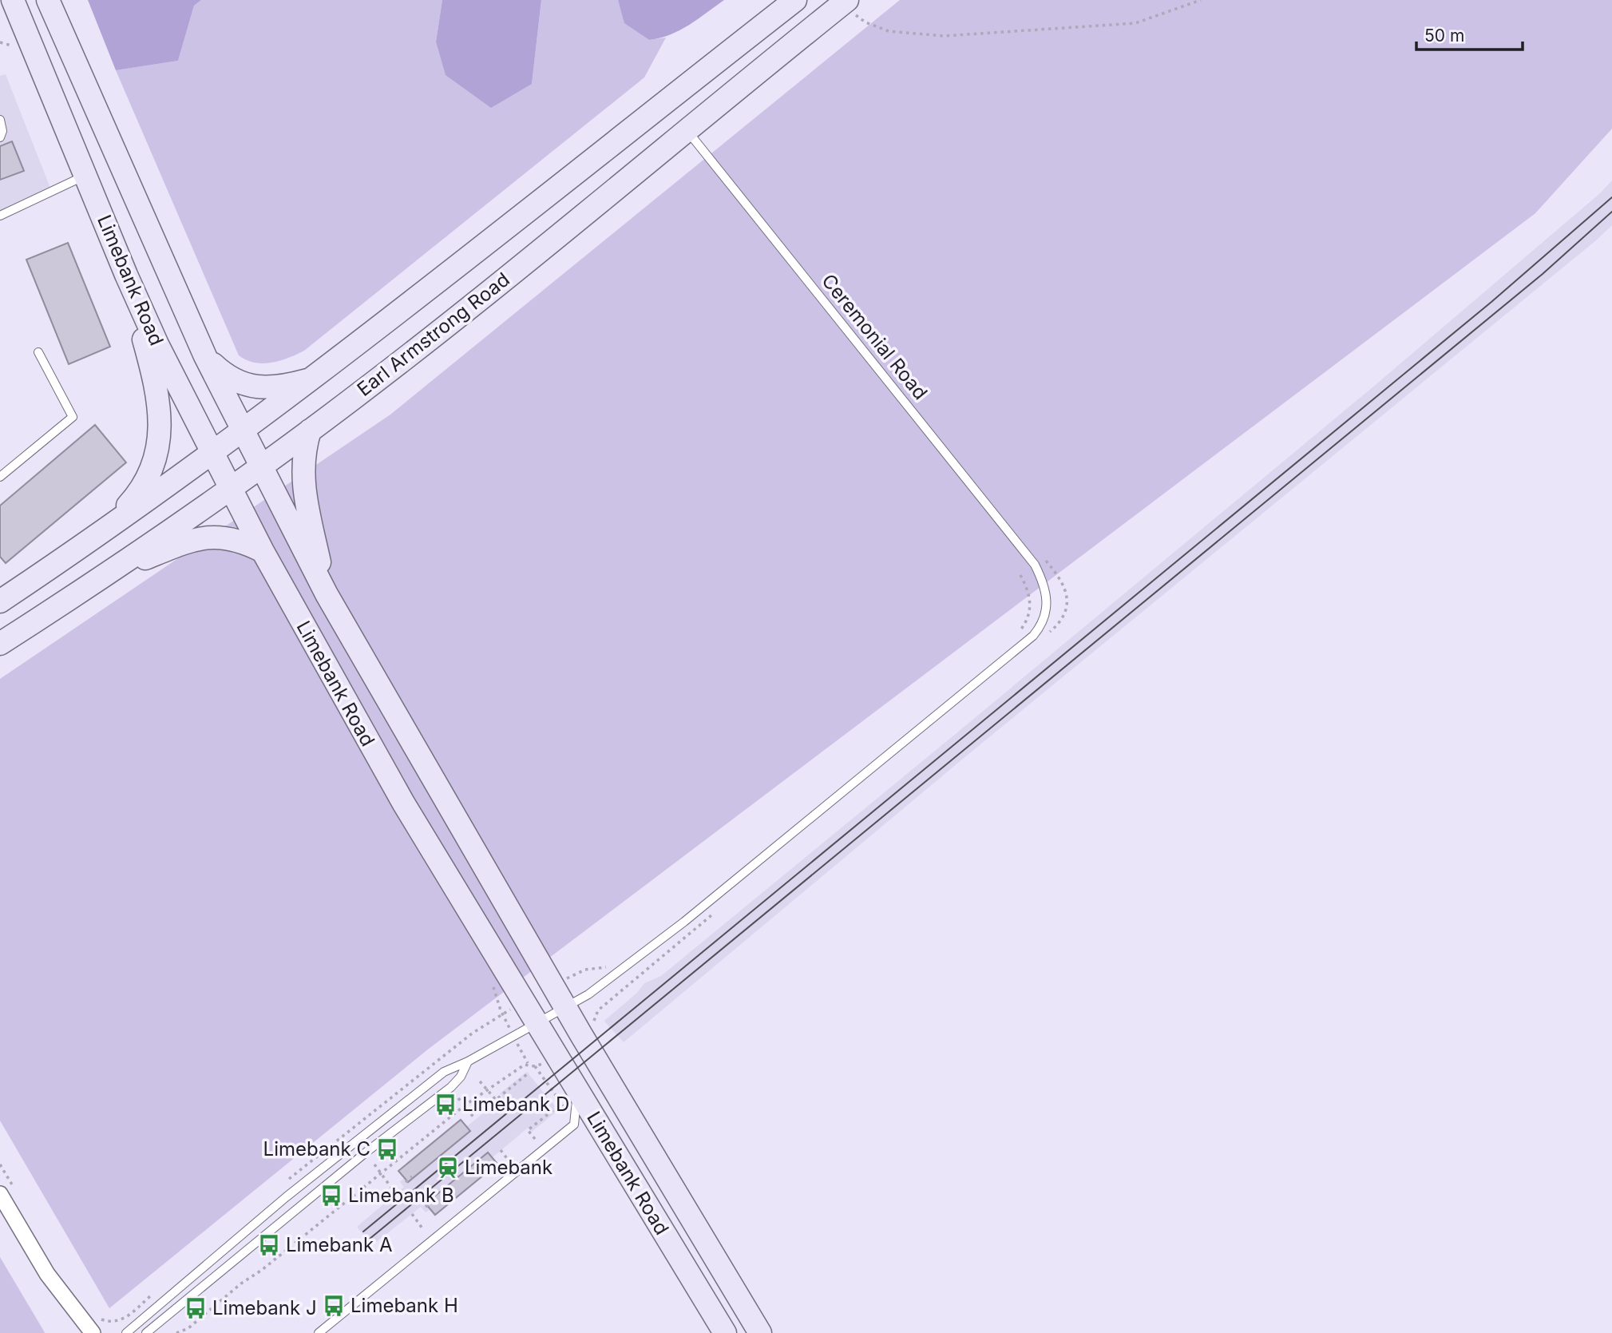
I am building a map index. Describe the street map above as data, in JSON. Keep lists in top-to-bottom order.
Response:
{
  "streets": {
    "main road": ["Limebank Road", "Earl Armstrong Road"],
    "lane": ["Ceremonial Road"]
  },
  "crossings": [
    ["Limebank Road", "Earl Armstrong Road"],
    ["Limebank Road", "Ceremonial Road"],
    ["Earl Armstrong Road", "Ceremonial Road"]
  ],
  "places": {
    "bus stop": [
      "Limebank D",
      "Limebank C",
      "Limebank B",
      "Limebank A",
      "Limebank H",
      "Limebank J"
    ],
    "station": ["Limebank"]
  },
  "scale_bar": "50 m"
}
